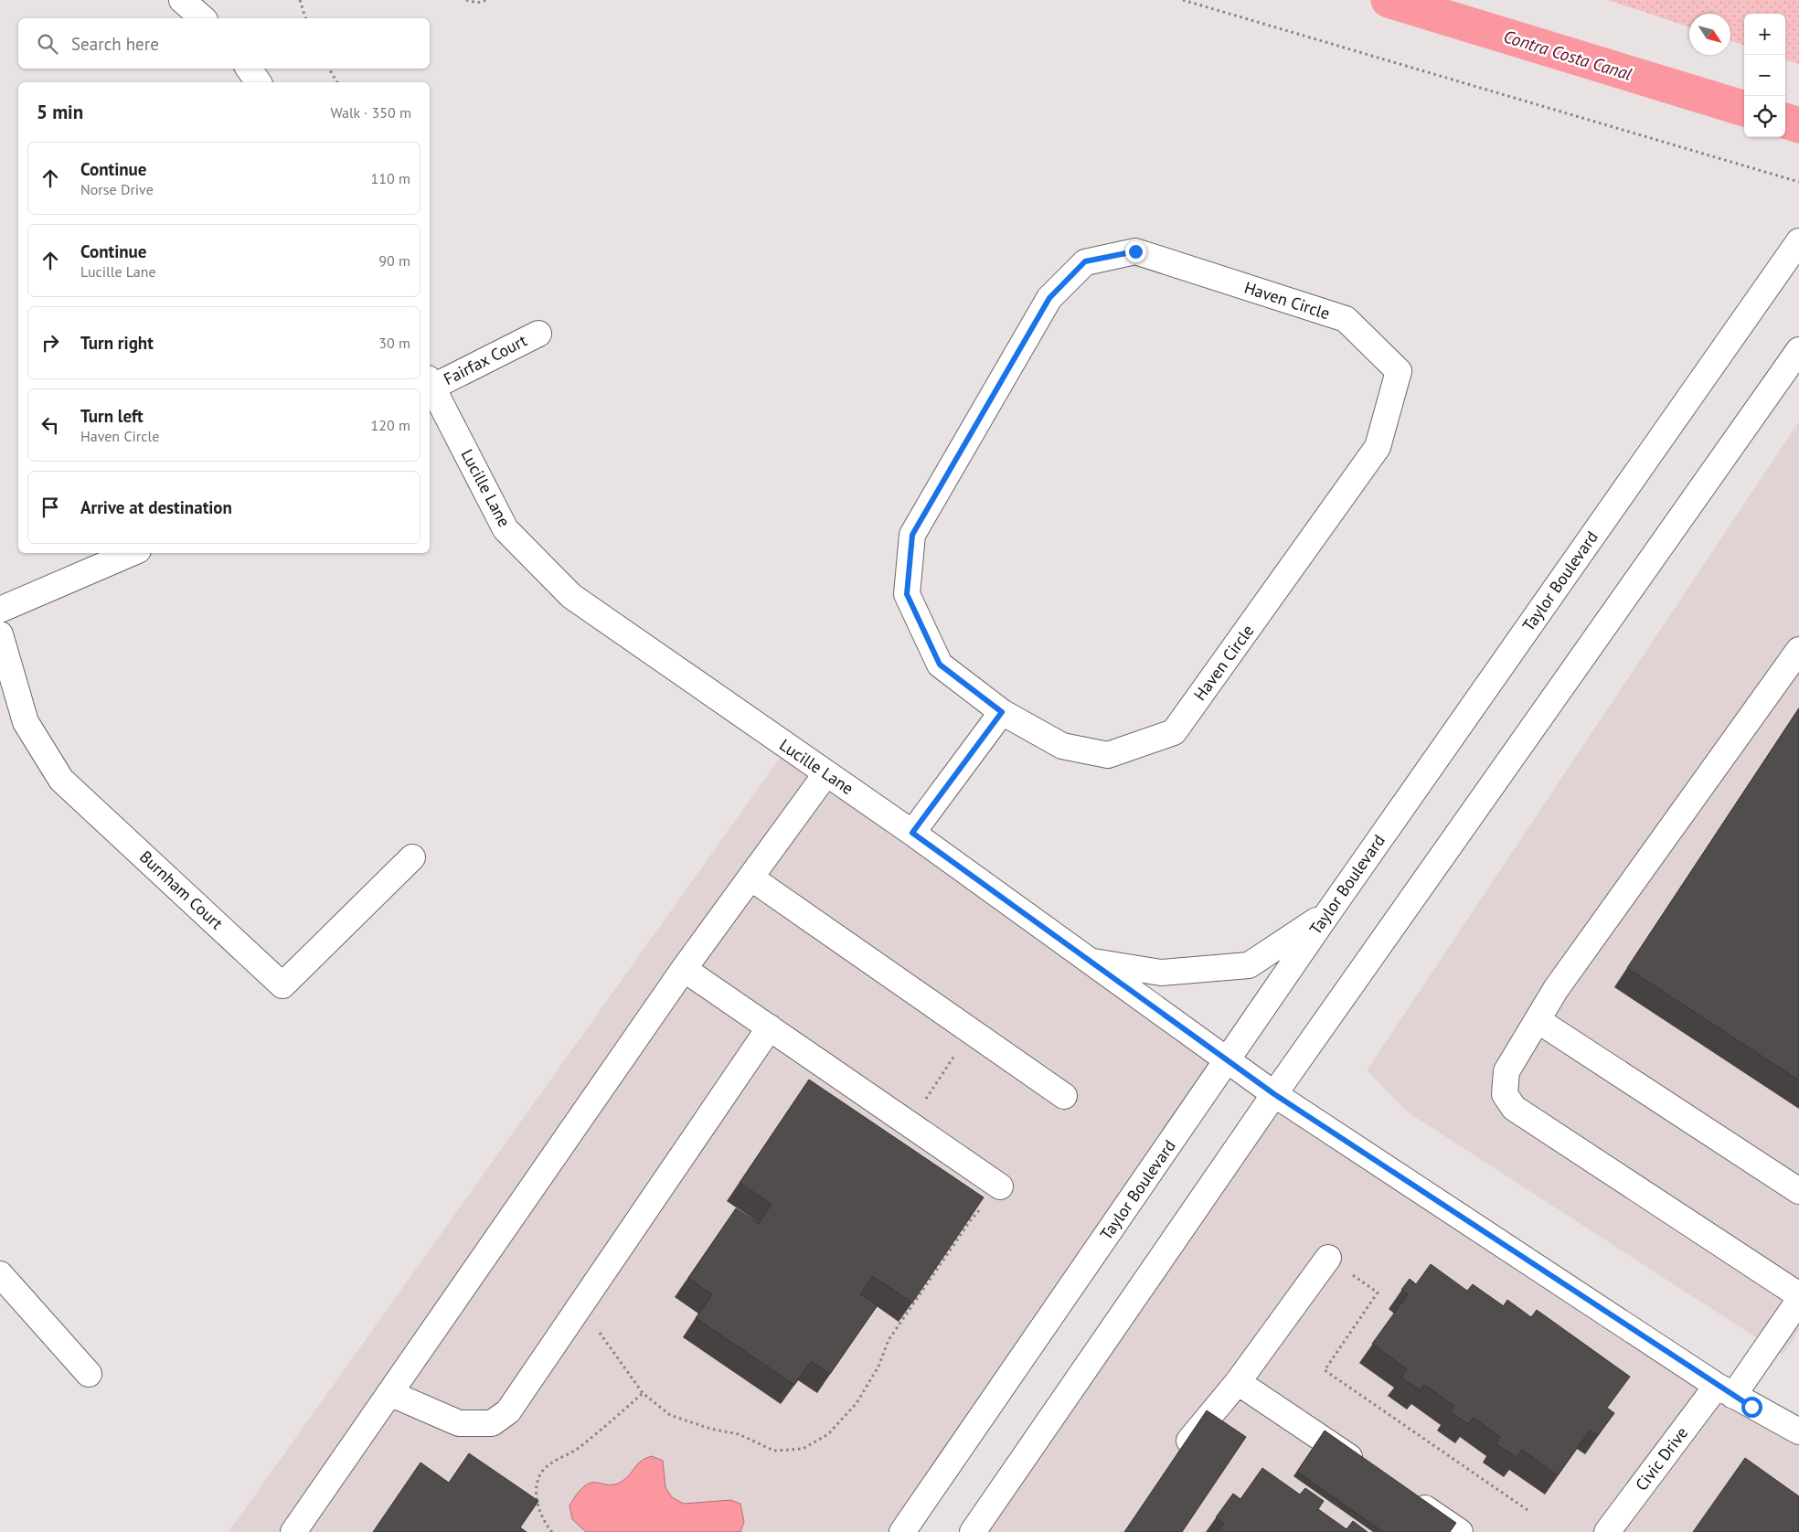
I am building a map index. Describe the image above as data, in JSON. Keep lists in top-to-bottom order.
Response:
{
  "streets": {
    "street": [
      "Haven Circle",
      "Fairfax Court",
      "Lucille Lane",
      "Taylor Boulevard",
      "Burnham Court",
      "Civic Drive"
    ]
  },
  "crossings": [
    ["Lucille Lane", "Taylor Boulevard"],
    ["Lucille Lane", "Civic Drive"]
  ],
  "water": ["Contra Costa Canal"],
  "north": "bottom right",
  "page": {
    "map_buttons": ["+", "−"],
    "search": "Search here",
    "heading": ["5 min", "Walk · 350 m"],
    "list": [
      ["Continue", "Norse Drive", "110 m"],
      ["Continue", "Lucille Lane", "90 m"],
      ["Turn right", "30 m"],
      ["Turn left", "Haven Circle", "120 m"],
      "Arrive at destination"
    ]
  }
}
